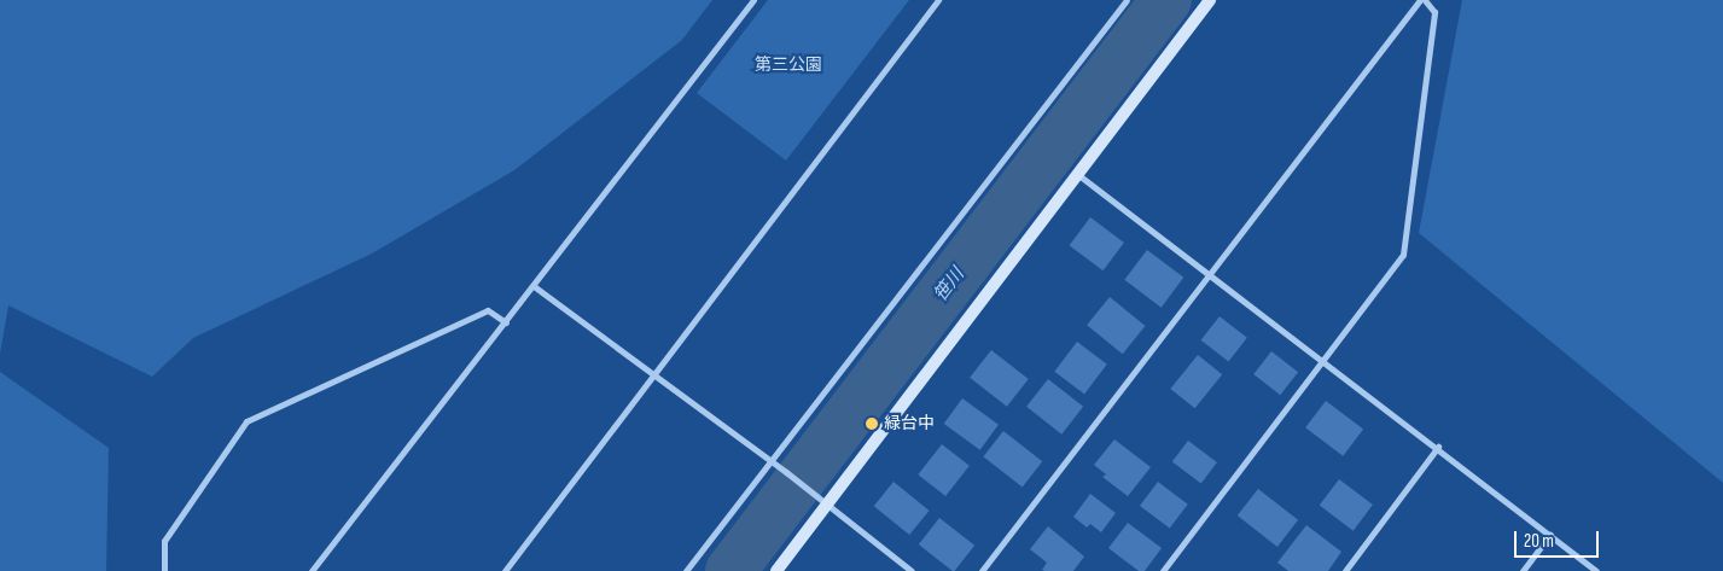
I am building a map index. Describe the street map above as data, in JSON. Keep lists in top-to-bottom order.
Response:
{
  "water": ["笹川"],
  "parks": ["第三公園"],
  "places": ["緑台中"],
  "scale_bar": "20 m"
}
